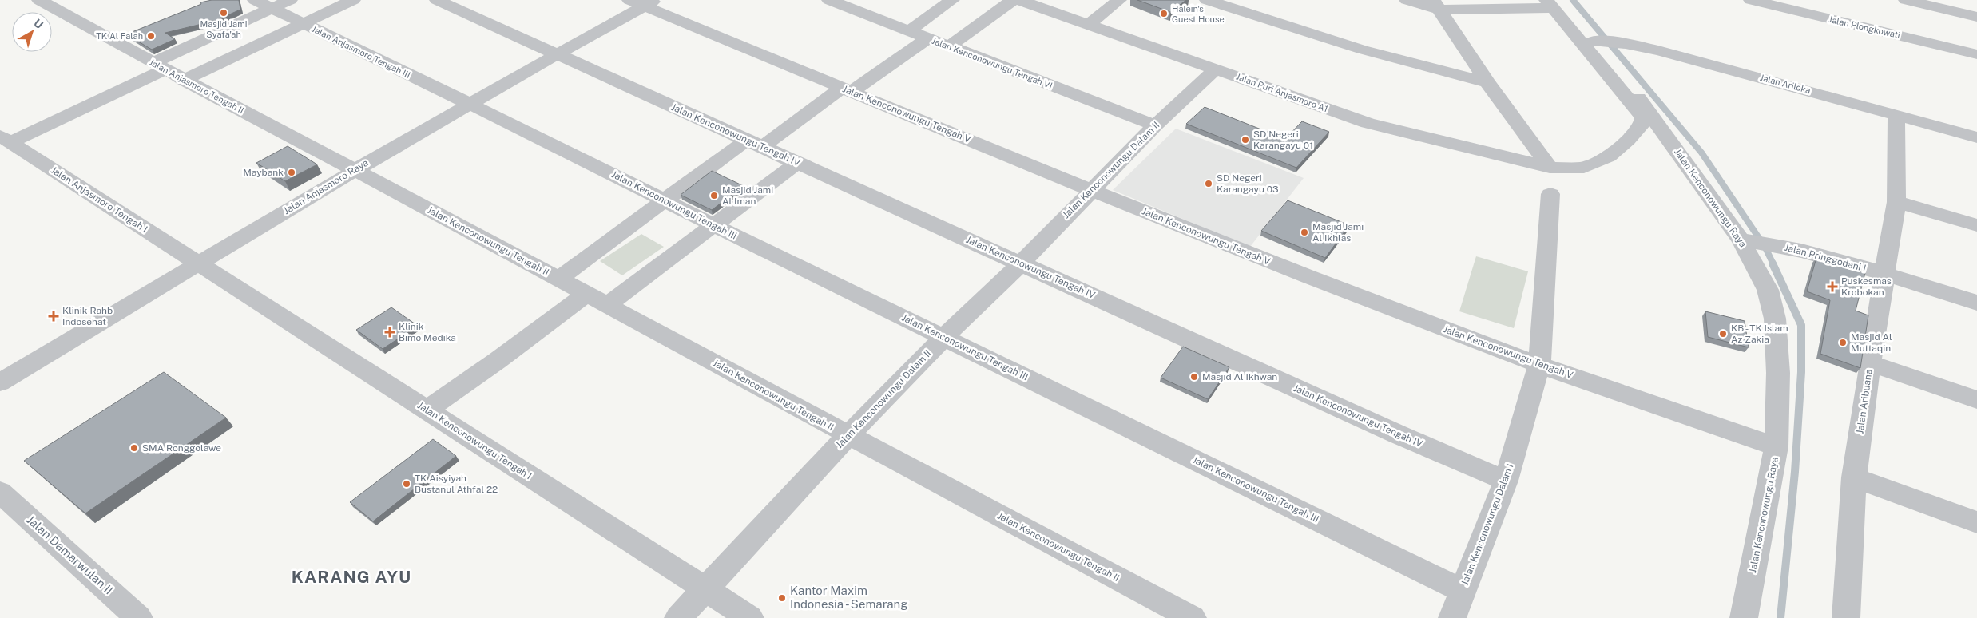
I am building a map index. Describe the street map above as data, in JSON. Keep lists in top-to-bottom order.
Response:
{
  "streets": {
    "street": [
      "Jalan Plongkowati",
      "Jalan Anjasmoro Tengah III",
      "Jalan Kenconowungu Tengah VI",
      "Jalan Ariloka",
      "Jalan Anjasmoro Tengah II",
      "Jalan Puri Anjasmoro A1",
      "Jalan Kenconowungu Tengah V",
      "Jalan Kenconowungu Tengah IV",
      "Jalan Kenconowungu Dalam II",
      "Jalan Anjasmoro Raya",
      "Jalan Kenconowungu Raya",
      "Jalan Anjasmoro Tengah I",
      "Jalan Kenconowungu Tengah III",
      "Jalan Kenconowungu Tengah II",
      "Jalan Pringgodani I",
      "Jalan Aribuana",
      "Jalan Kenconowungu Tengah I",
      "Jalan Kenconowungu Dalam I",
      "Jalan Damarwulan II"
    ]
  },
  "crossings": [
    ["Jalan Anjasmoro Tengah III", "Jalan Anjasmoro Raya"],
    ["Jalan Anjasmoro Tengah III", "Jalan Kenconowungu Tengah III"],
    ["Jalan Kenconowungu Tengah VI", "Jalan Kenconowungu Dalam II"],
    ["Jalan Ariloka", "Jalan Kenconowungu Raya"],
    ["Jalan Ariloka", "Jalan Aribuana"],
    ["Jalan Anjasmoro Tengah II", "Jalan Anjasmoro Raya"],
    ["Jalan Anjasmoro Tengah II", "Jalan Kenconowungu Tengah II"],
    ["Jalan Puri Anjasmoro A1", "Jalan Kenconowungu Dalam II"],
    ["Jalan Puri Anjasmoro A1", "Jalan Kenconowungu Raya"],
    ["Jalan Kenconowungu Tengah V", "Jalan Kenconowungu Dalam II"],
    ["Jalan Kenconowungu Tengah V", "Jalan Anjasmoro Raya"],
    ["Jalan Kenconowungu Tengah V", "Jalan Kenconowungu Raya"],
    ["Jalan Kenconowungu Tengah V", "Jalan Kenconowungu Dalam I"],
    ["Jalan Kenconowungu Tengah IV", "Jalan Kenconowungu Dalam II"],
    ["Jalan Kenconowungu Tengah IV", "Jalan Anjasmoro Raya"],
    ["Jalan Kenconowungu Tengah IV", "Jalan Kenconowungu Dalam I"],
    ["Jalan Kenconowungu Dalam II", "Jalan Kenconowungu Tengah III"],
    ["Jalan Kenconowungu Dalam II", "Jalan Kenconowungu Tengah II"],
    ["Jalan Kenconowungu Dalam II", "Jalan Kenconowungu Tengah I"],
    ["Jalan Anjasmoro Raya", "Jalan Anjasmoro Tengah I"],
    ["Jalan Anjasmoro Raya", "Jalan Kenconowungu Tengah III"],
    ["Jalan Anjasmoro Raya", "Jalan Kenconowungu Tengah II"],
    ["Jalan Anjasmoro Raya", "Jalan Kenconowungu Tengah I"],
    ["Jalan Kenconowungu Raya", "Jalan Pringgodani I"],
    ["Jalan Anjasmoro Tengah I", "Jalan Kenconowungu Tengah I"],
    ["Jalan Kenconowungu Tengah III", "Jalan Kenconowungu Dalam I"],
    ["Jalan Pringgodani I", "Jalan Aribuana"]
  ],
  "districts": ["KARANG AYU"],
  "places": {
    "other": [
      "Masjid Jami Syafa'ah",
      "Halein's Guest House",
      "TK Al Falah",
      "SD Negeri Karangayu 01",
      "Maybank",
      "SD Negeri Karangayu 03",
      "Masjid Jami Al Iman",
      "Masjid Jami Al Ikhlas",
      "KB - TK Islam Az Zakia",
      "Masjid Al Muttaqin",
      "Masjid Al Ikhwan",
      "SMA Ronggolawe",
      "TK Aisyiyah Bustanul Athfal 22",
      "Kantor Maxim Indonesia - Semarang"
    ],
    "health": ["Puskesmas Krobokan", "Klinik Rahb Indosehat", "Klinik Bimo Medika"]
  },
  "north": "top right"
}
